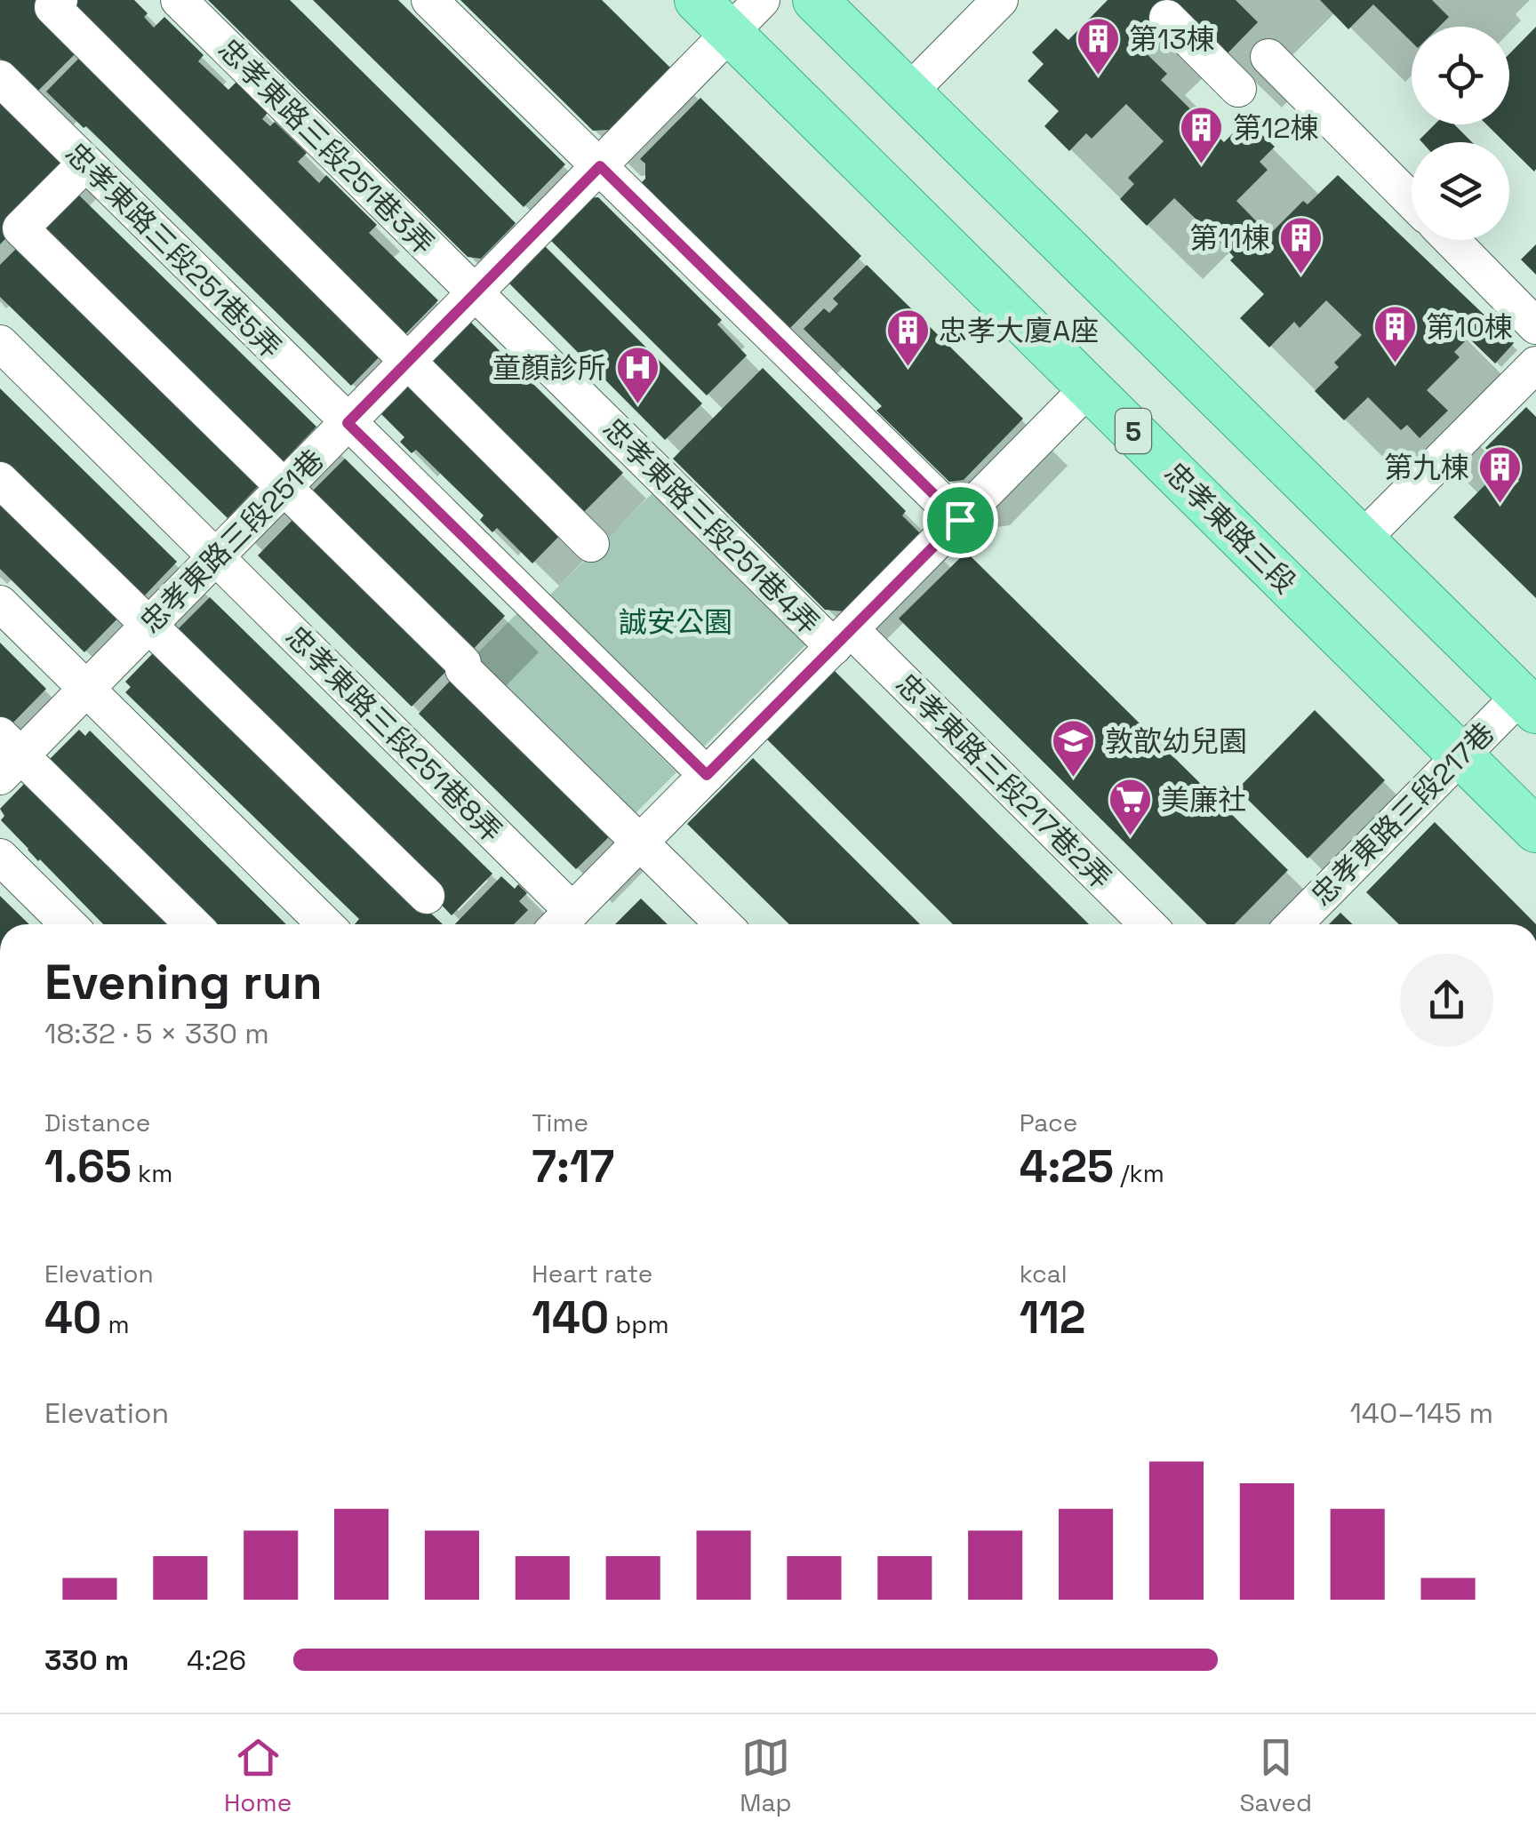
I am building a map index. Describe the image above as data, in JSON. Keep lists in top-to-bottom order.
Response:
{
  "streets": {
    "main road": ["5", "忠孝東路三段"],
    "street": [
      "忠孝東路三段251巷3弄",
      "忠孝東路三段251巷5弄",
      "忠孝東路三段251巷4弄",
      "忠孝東路三段251巷",
      "忠孝東路三段251巷8弄",
      "忠孝東路三段217巷2弄",
      "忠孝東路三段217巷"
    ]
  },
  "crossings": [
    ["忠孝東路三段251巷3弄", "忠孝東路三段251巷4弄"],
    ["忠孝東路三段251巷3弄", "忠孝東路三段251巷"],
    ["忠孝東路三段251巷5弄", "忠孝東路三段251巷"],
    ["忠孝東路三段251巷4弄", "忠孝東路三段251巷"],
    ["忠孝東路三段251巷4弄", "忠孝東路三段217巷2弄"],
    ["忠孝東路三段", "忠孝東路三段251巷"],
    ["忠孝東路三段", "忠孝東路三段217巷"],
    ["忠孝東路三段251巷", "忠孝東路三段251巷8弄"]
  ],
  "parks": ["誠安公園"],
  "places": {
    "building": [
      "第13棟",
      "第12棟",
      "第11棟",
      "第10棟",
      "忠孝大廈A座",
      "第九棟"
    ],
    "hospital": ["童顏診所"],
    "school or university": ["敦歆幼兒園"],
    "supermarket": ["美廉社"]
  },
  "page": {
    "heading": ["Evening run", "18:32 · 5 × 330 m"],
    "stats": [
      ["Distance", "1.65 km"],
      ["Time", "7:17"],
      ["Pace", "4:25 /km"],
      ["Elevation", "40 m"],
      ["Heart rate", "140 bpm"],
      ["kcal", "112"]
    ],
    "chart": ["Elevation", "140–145 m"],
    "list": [
      {
        "name": "330 m",
        "note": "4:26"
      }
    ],
    "tabs": ["Home", "Map", "Saved"]
  }
}
